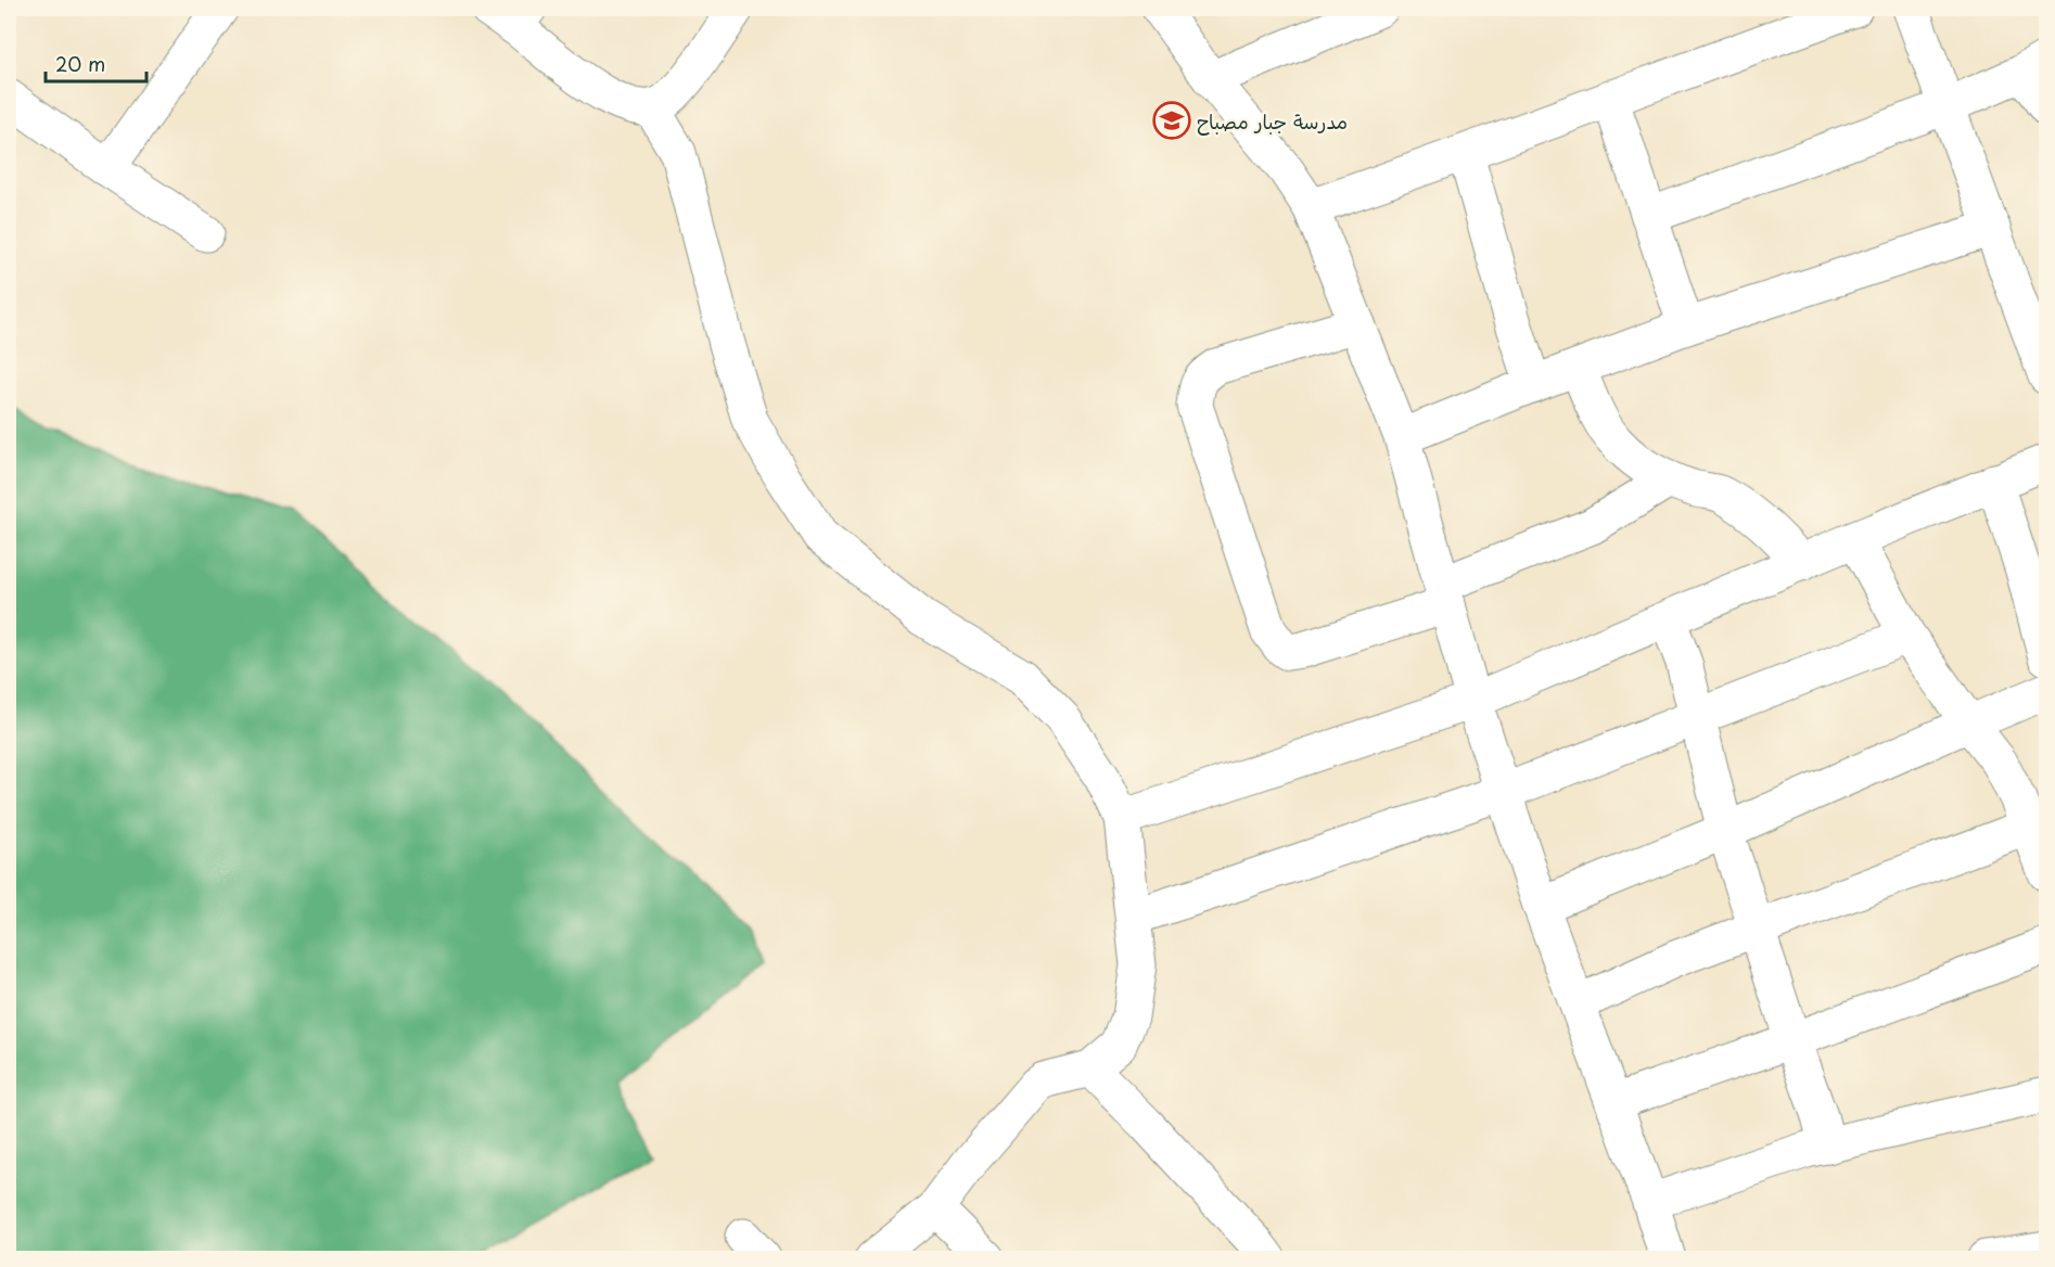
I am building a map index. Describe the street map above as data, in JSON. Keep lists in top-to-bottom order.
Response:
{
  "places": {
    "school or university": ["مدرسة جبار مصباح"]
  },
  "scale_bar": "20 m"
}
